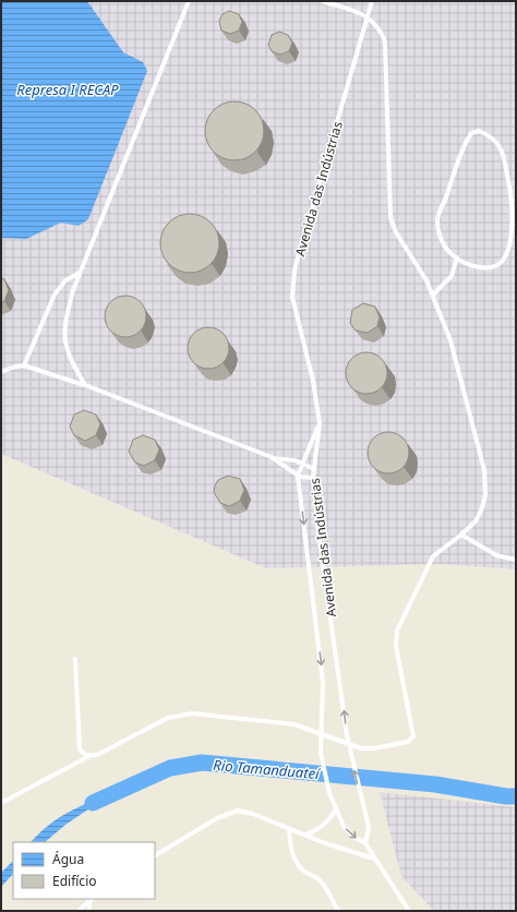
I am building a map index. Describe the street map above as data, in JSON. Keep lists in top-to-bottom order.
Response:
{
  "streets": {
    "lane": ["Avenida das Indústrias"]
  },
  "water": ["Represa I RECAP", "Rio Tamanduateí"],
  "legend": ["Água", "Edifício"]
}
